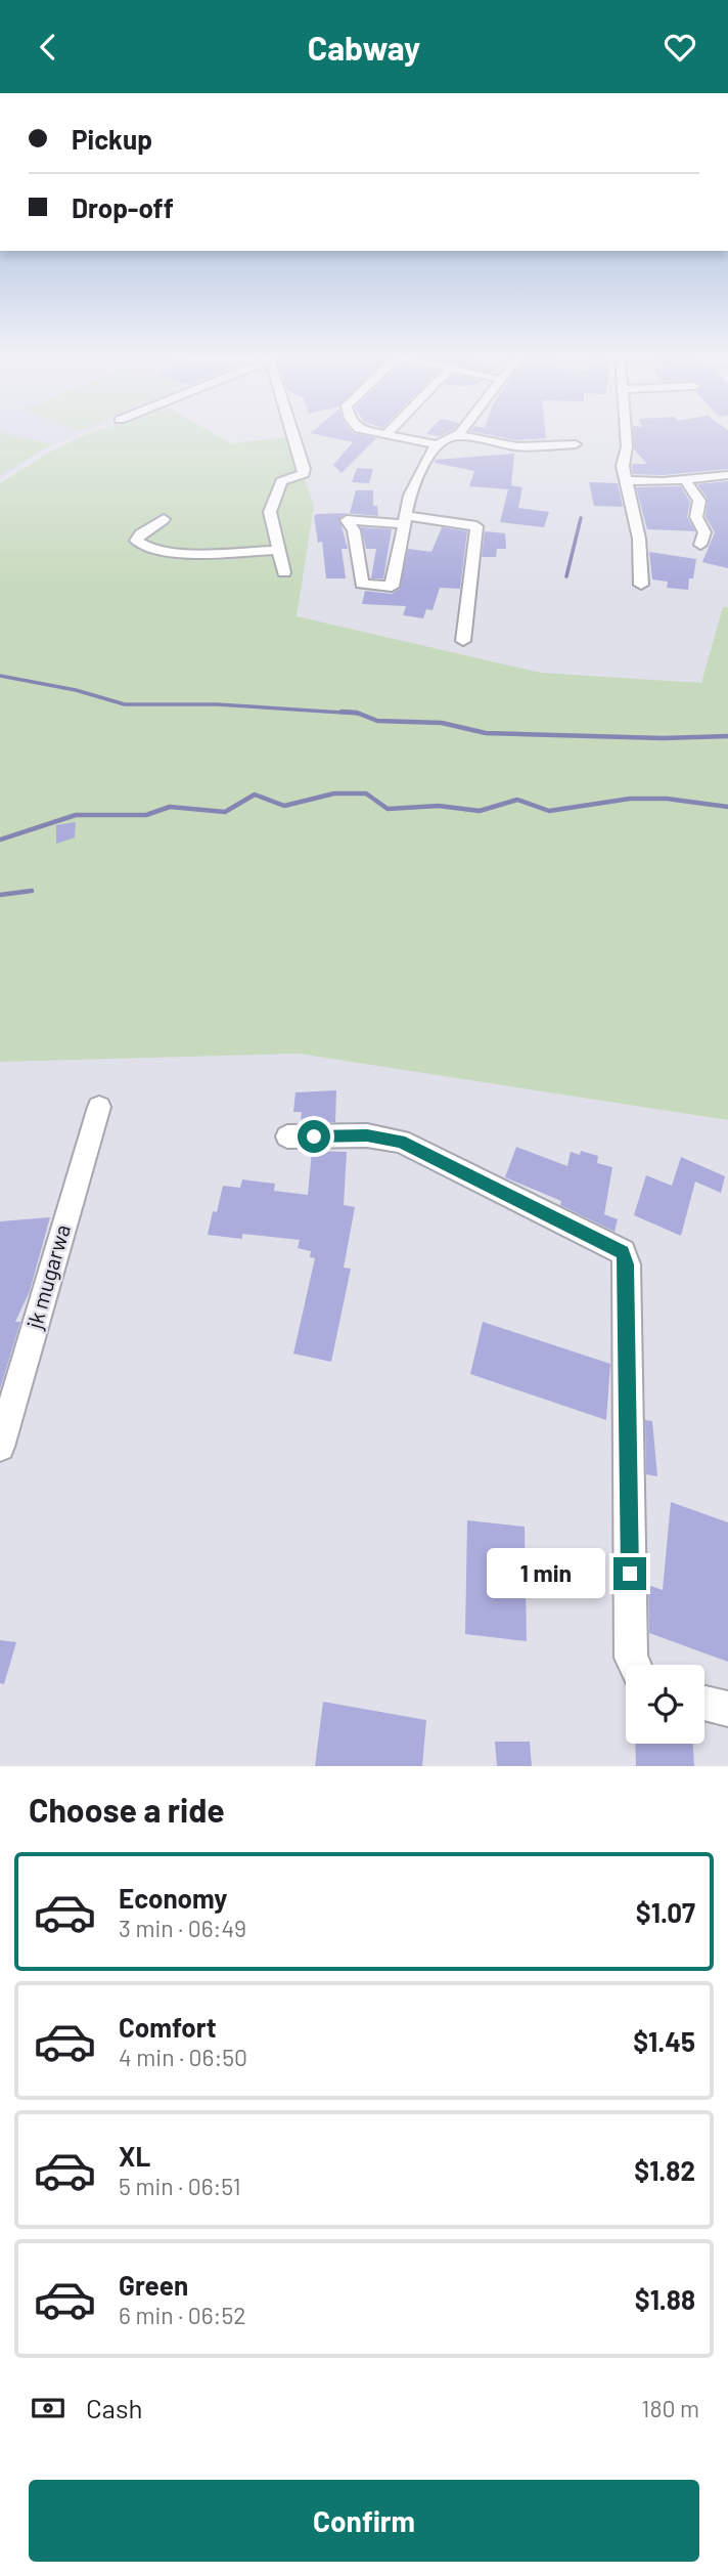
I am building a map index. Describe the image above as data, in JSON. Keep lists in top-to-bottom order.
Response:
{
  "streets": {
    "street": ["jk mugarwa"]
  },
  "page": {
    "header": "Cabway",
    "banner": ["Pickup", "Drop-off"],
    "bubble": "1 min",
    "heading": "Choose a ride",
    "list": [
      {
        "name": "Economy",
        "note": "3 min · 06:49",
        "value": "$1.07"
      },
      {
        "name": "Comfort",
        "note": "4 min · 06:50",
        "value": "$1.45"
      },
      {
        "name": "XL",
        "note": "5 min · 06:51",
        "value": "$1.82"
      },
      {
        "name": "Green",
        "note": "6 min · 06:52",
        "value": "$1.88"
      }
    ],
    "pay": ["Cash", "180 m"],
    "buttons": "Confirm"
  }
}
